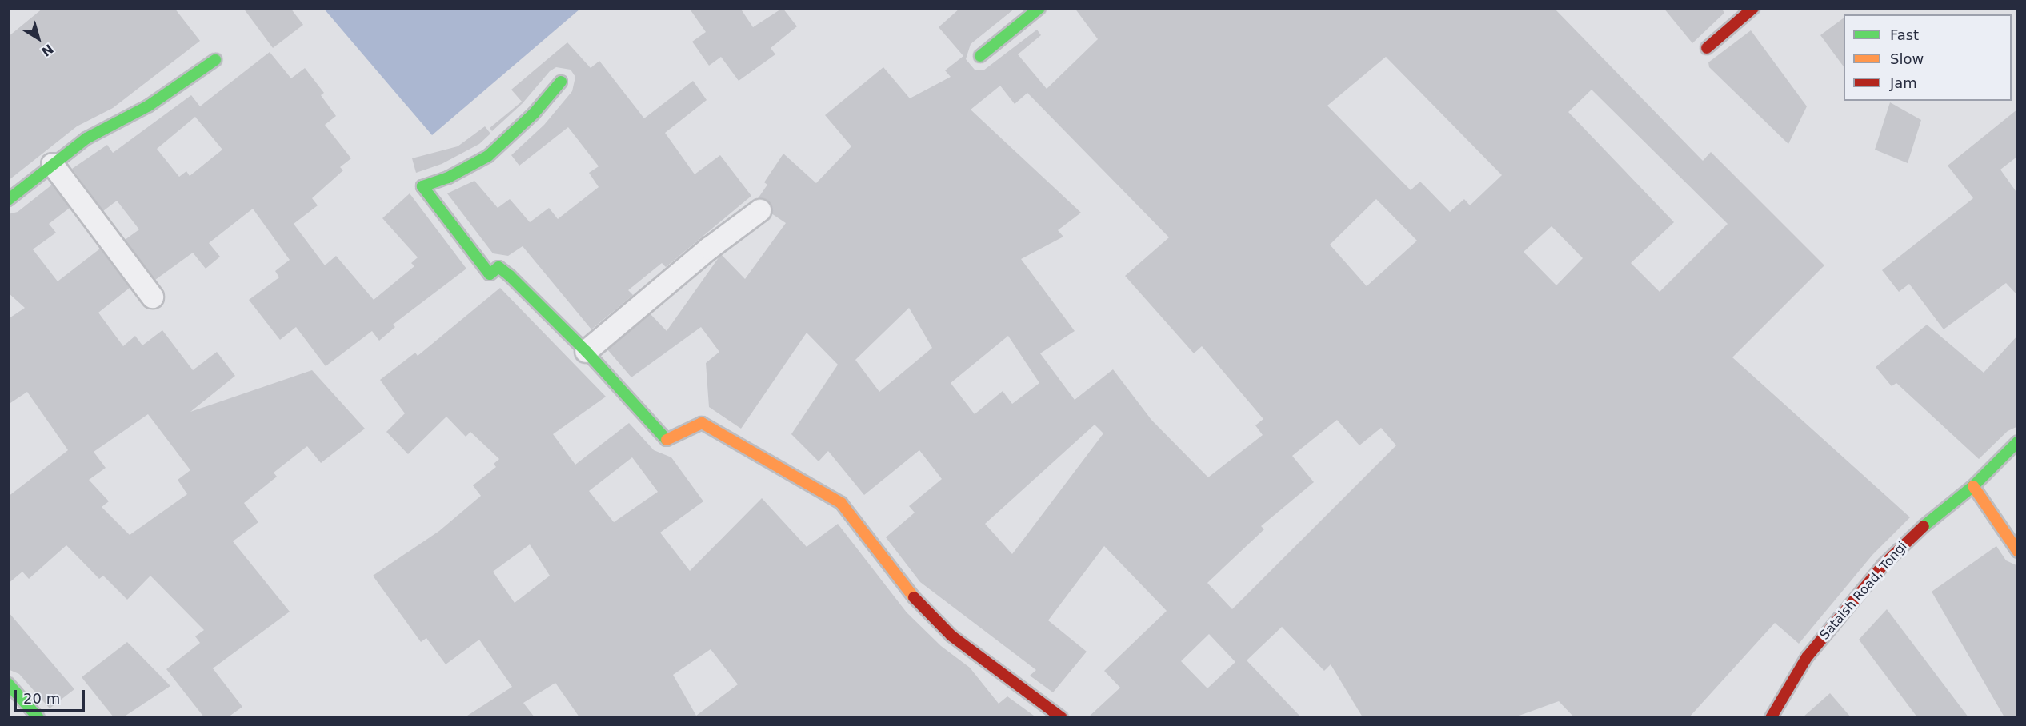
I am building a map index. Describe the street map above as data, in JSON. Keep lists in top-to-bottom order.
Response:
{
  "streets": {
    "street": ["Sataish Road, Tongi"]
  },
  "legend": ["Fast", "Slow", "Jam"],
  "scale_bar": "20 m",
  "north": "bottom right"
}
